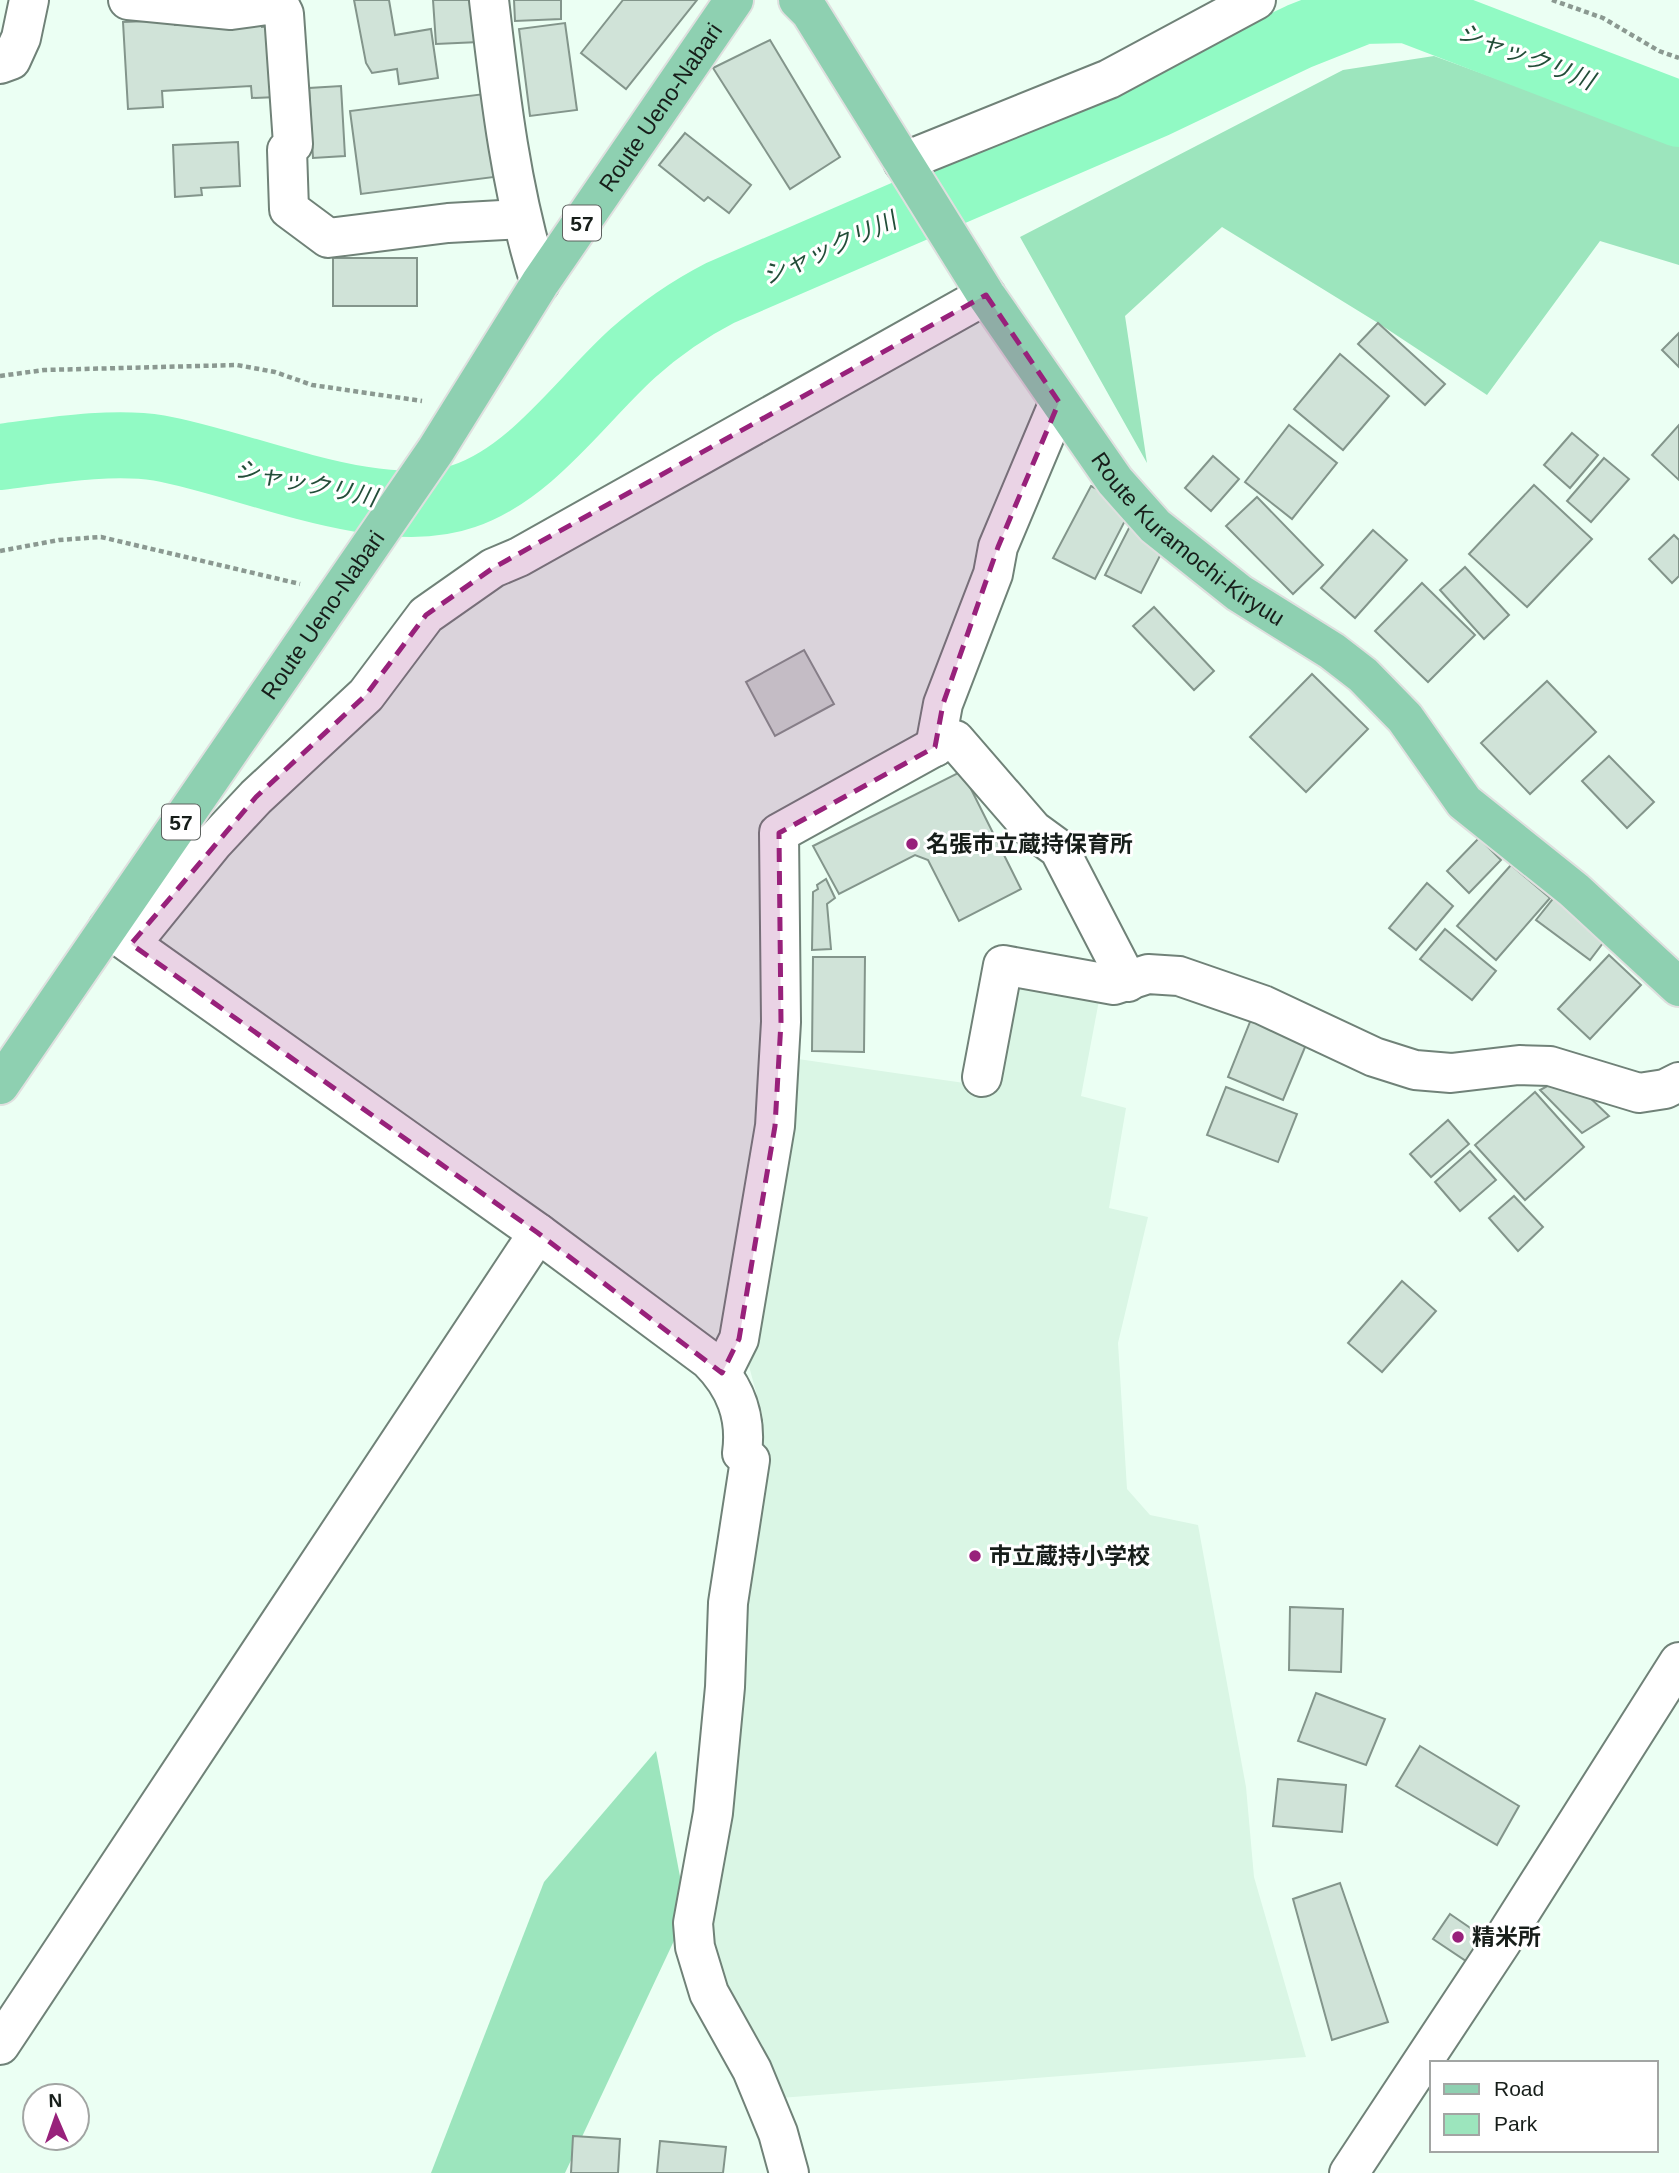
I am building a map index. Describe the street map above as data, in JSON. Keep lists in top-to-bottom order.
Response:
{
  "streets": {
    "main road": ["Route Ueno-Nabari", "57", "Route Kuramochi-Kiryuu"]
  },
  "water": ["シャックリ川"],
  "places": ["名張市立蔵持保育所", "市立蔵持小学校", "精米所"],
  "legend": ["Road", "Park"],
  "north": "top"
}
